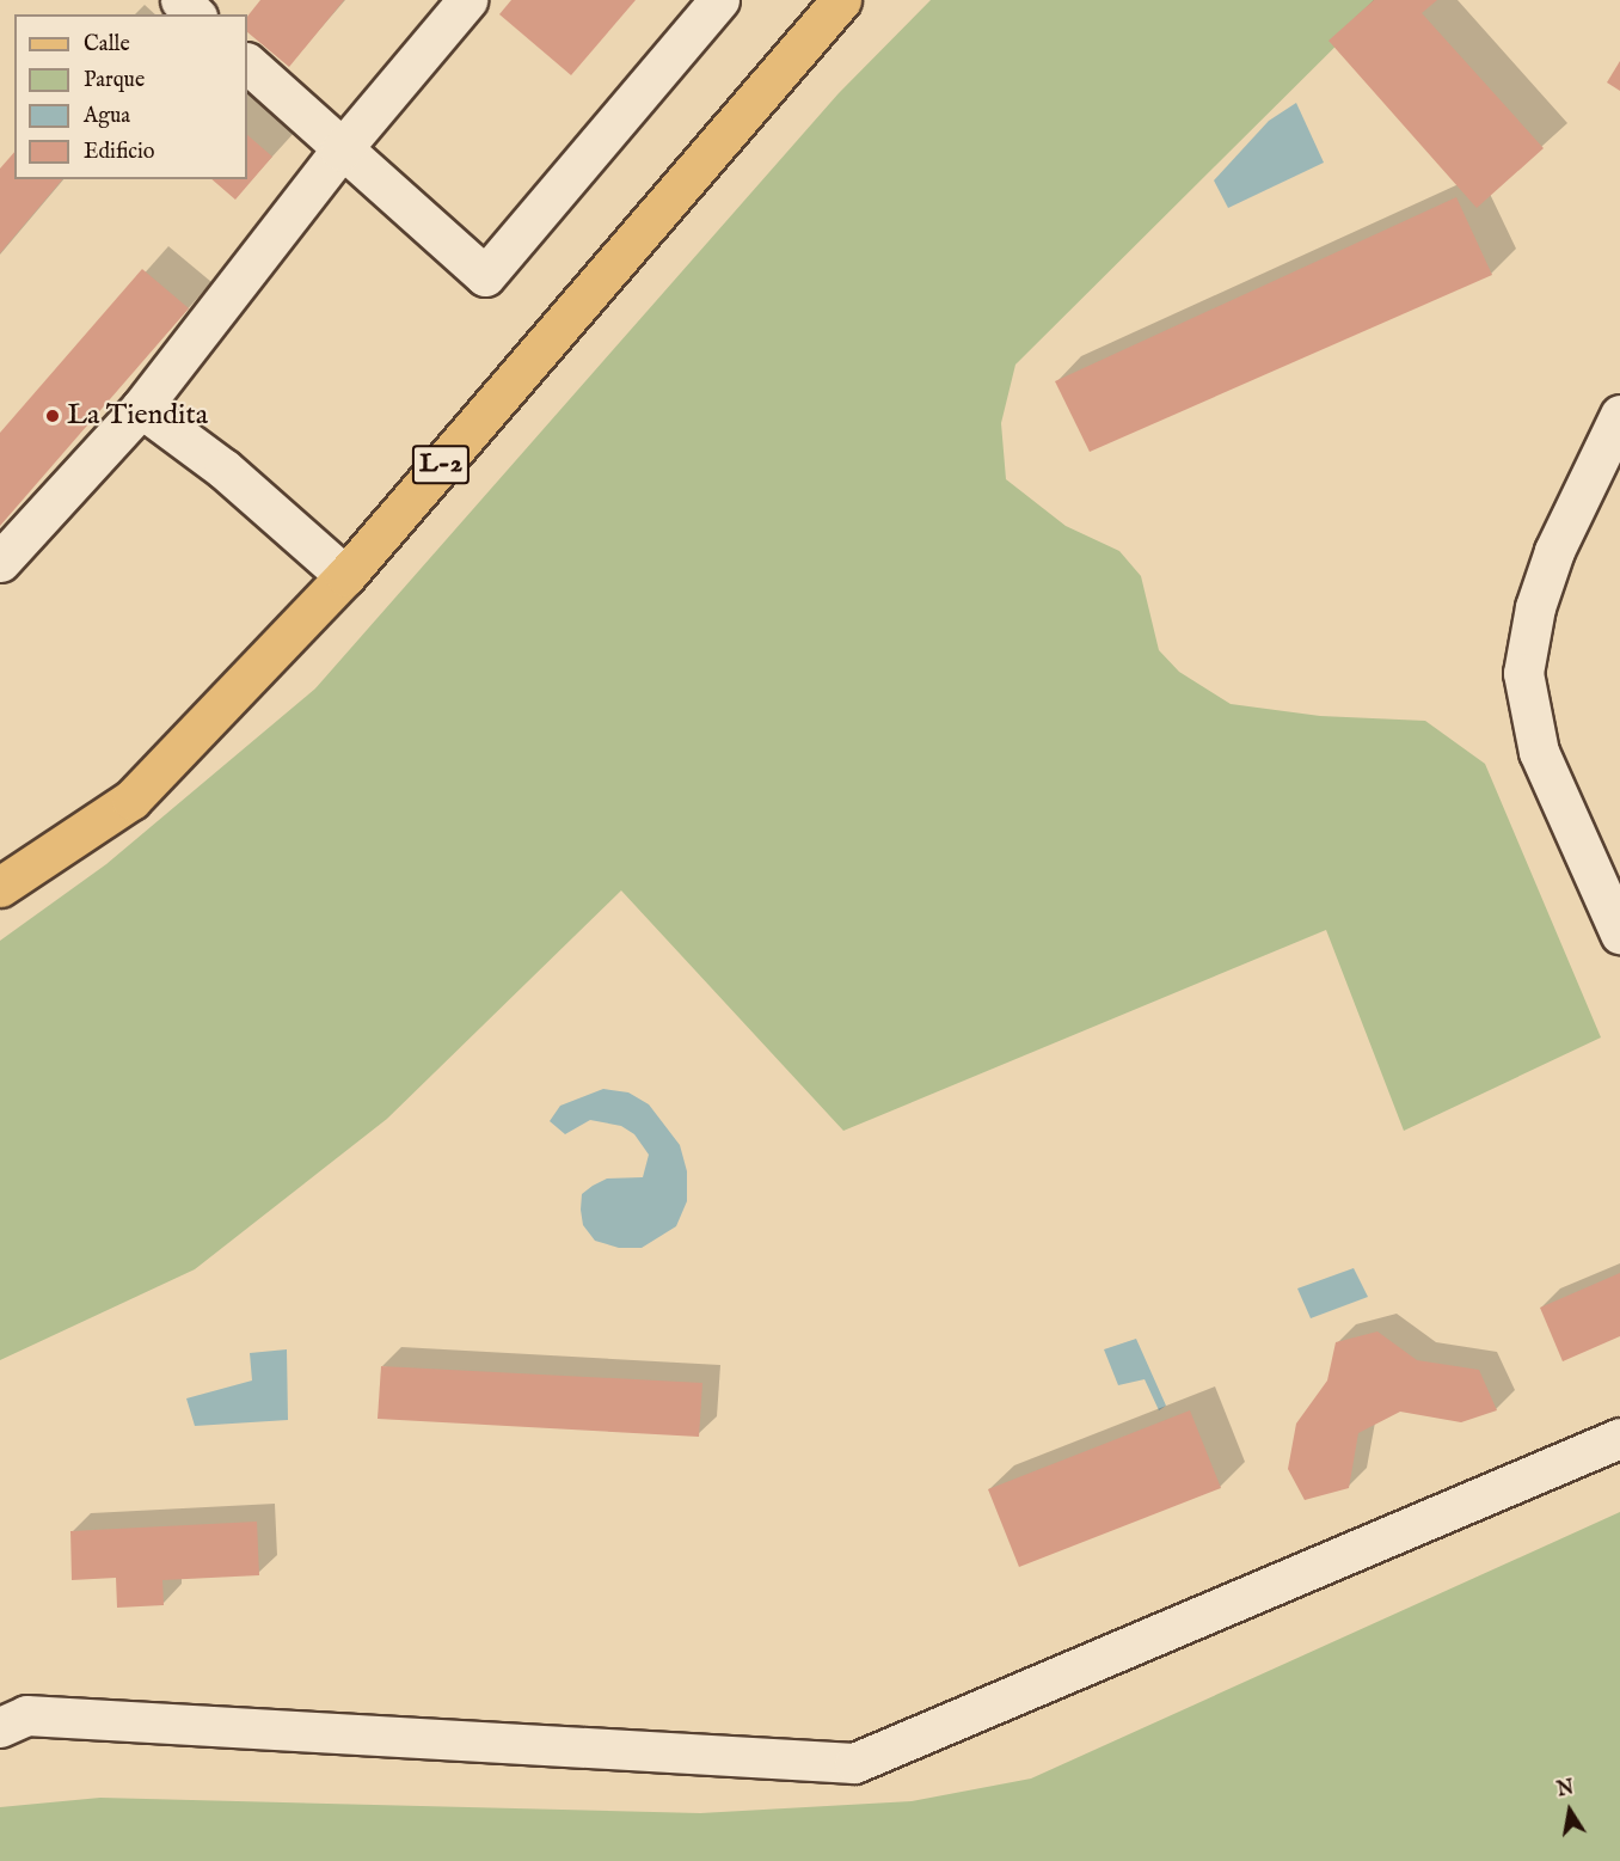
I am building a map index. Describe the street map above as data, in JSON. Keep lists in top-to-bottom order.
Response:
{
  "streets": {
    "main road": ["L-2"]
  },
  "places": ["La Tiendita"],
  "legend": [
    "Calle",
    "Parque",
    "Agua",
    "Edificio"
  ],
  "north": "top"
}
